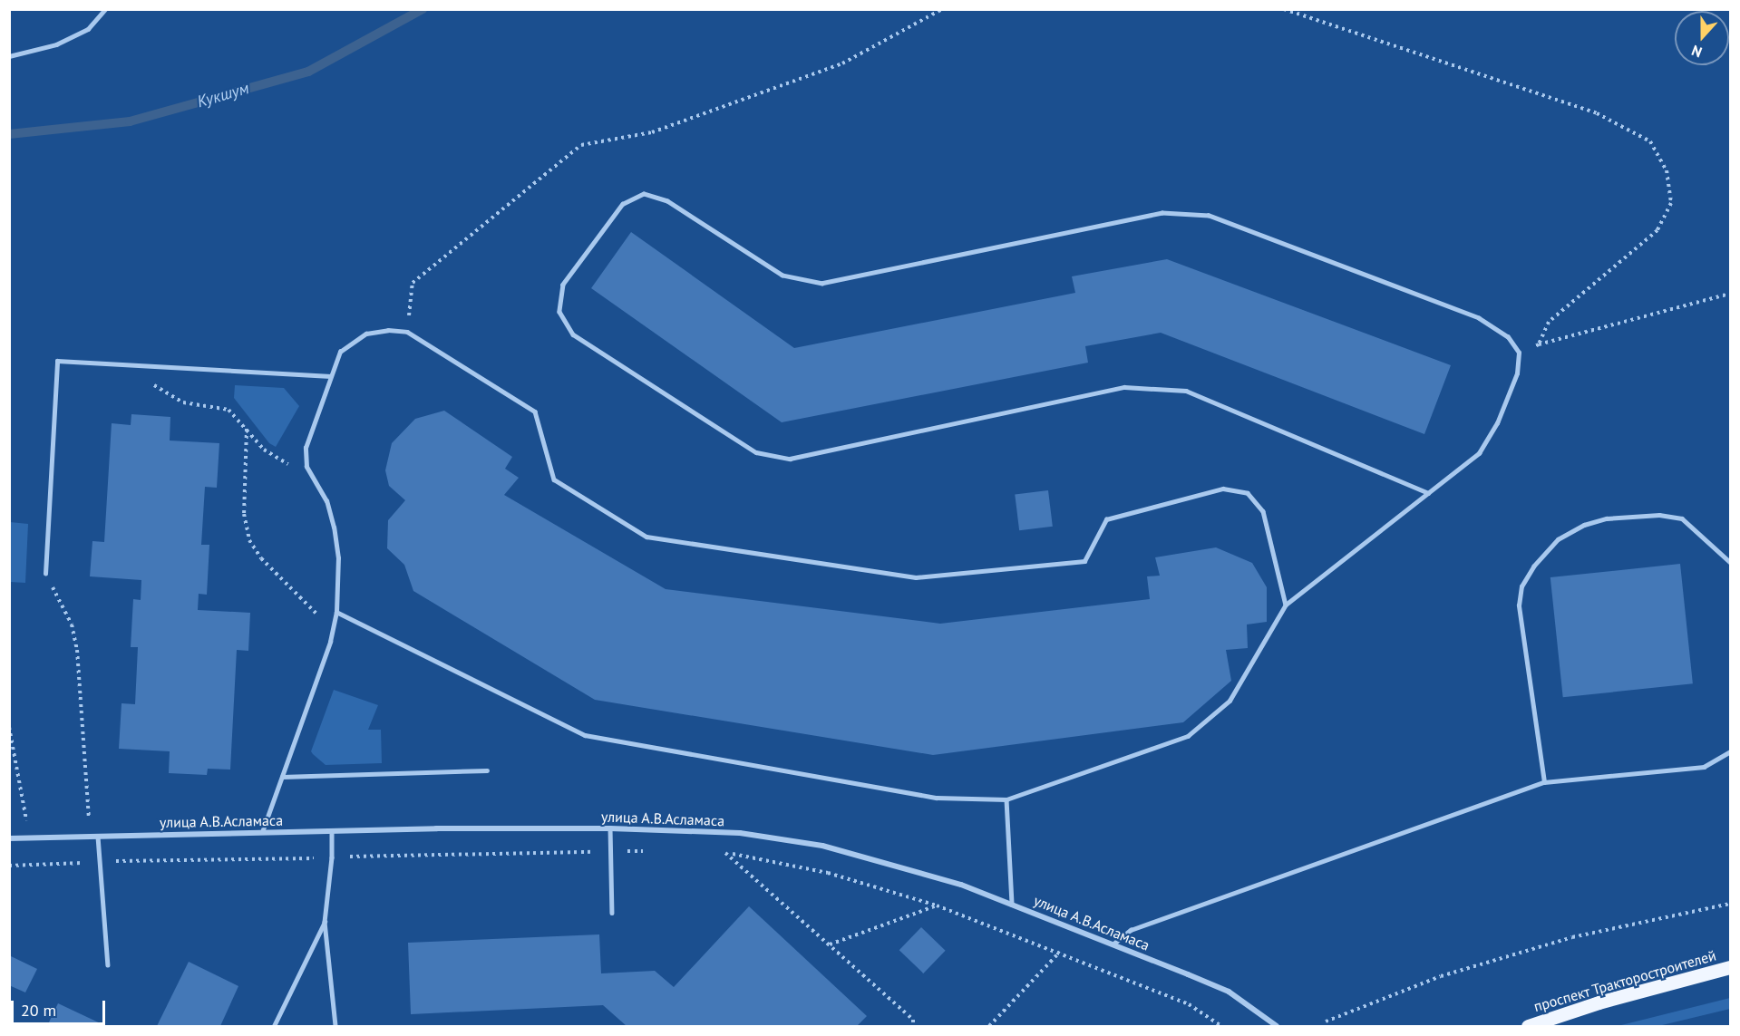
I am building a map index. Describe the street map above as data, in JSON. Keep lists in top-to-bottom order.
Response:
{
  "streets": {
    "main road": ["проспект Тракторостроителей"],
    "street": ["улица А.В.Асламаса"]
  },
  "water": ["Кукшум"],
  "scale_bar": "20 m",
  "north": "bottom"
}
